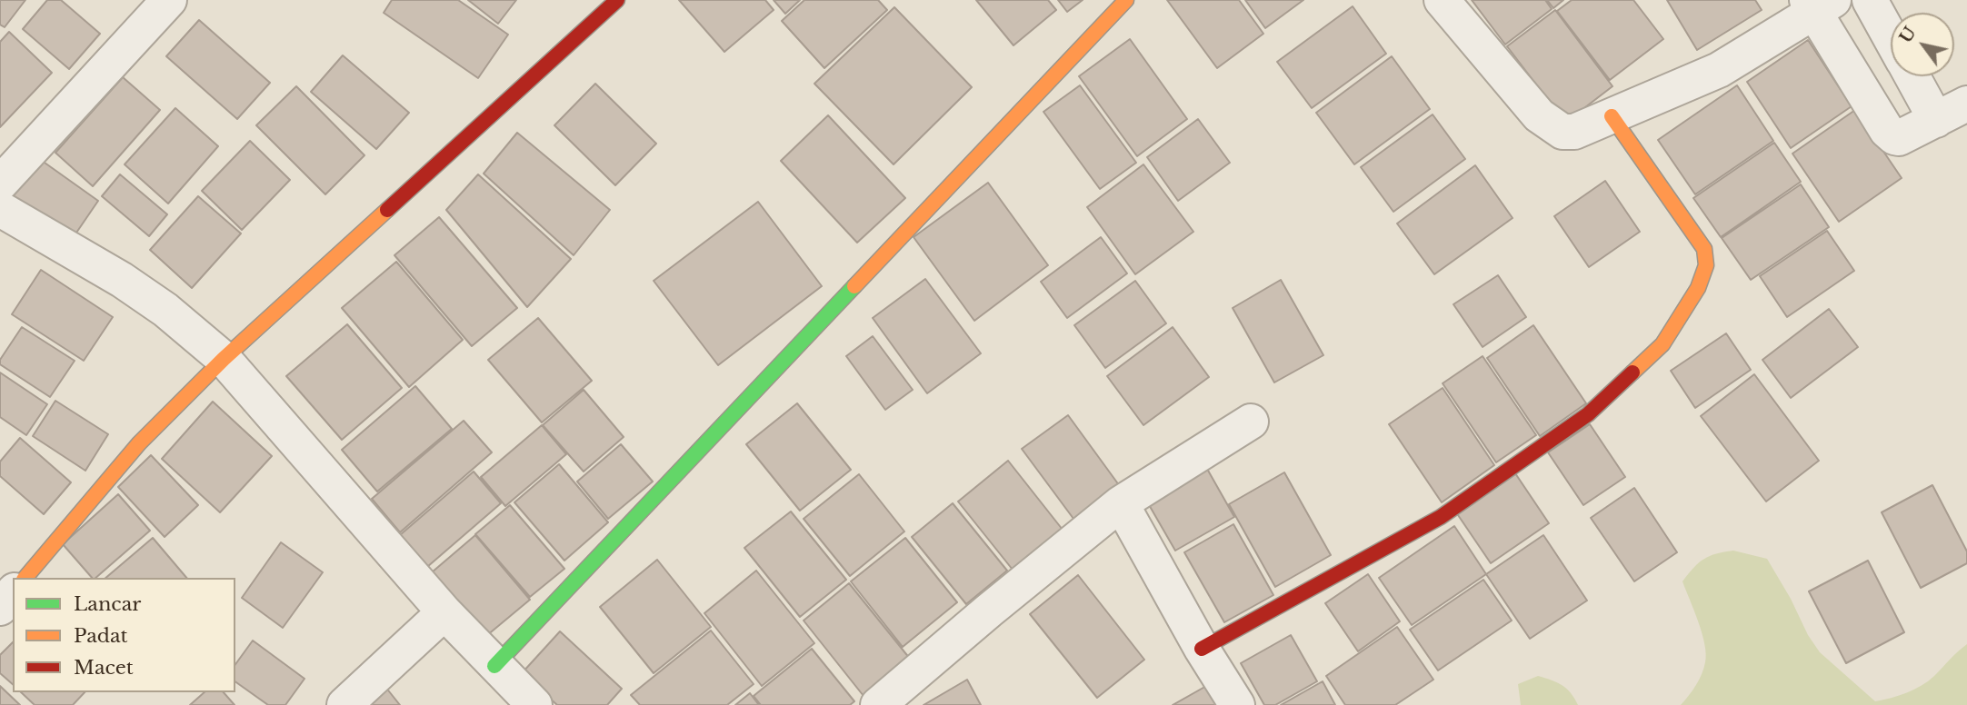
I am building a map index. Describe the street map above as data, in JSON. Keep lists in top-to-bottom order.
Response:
{
  "legend": ["Lancar", "Padat", "Macet"],
  "north": "top left"
}
